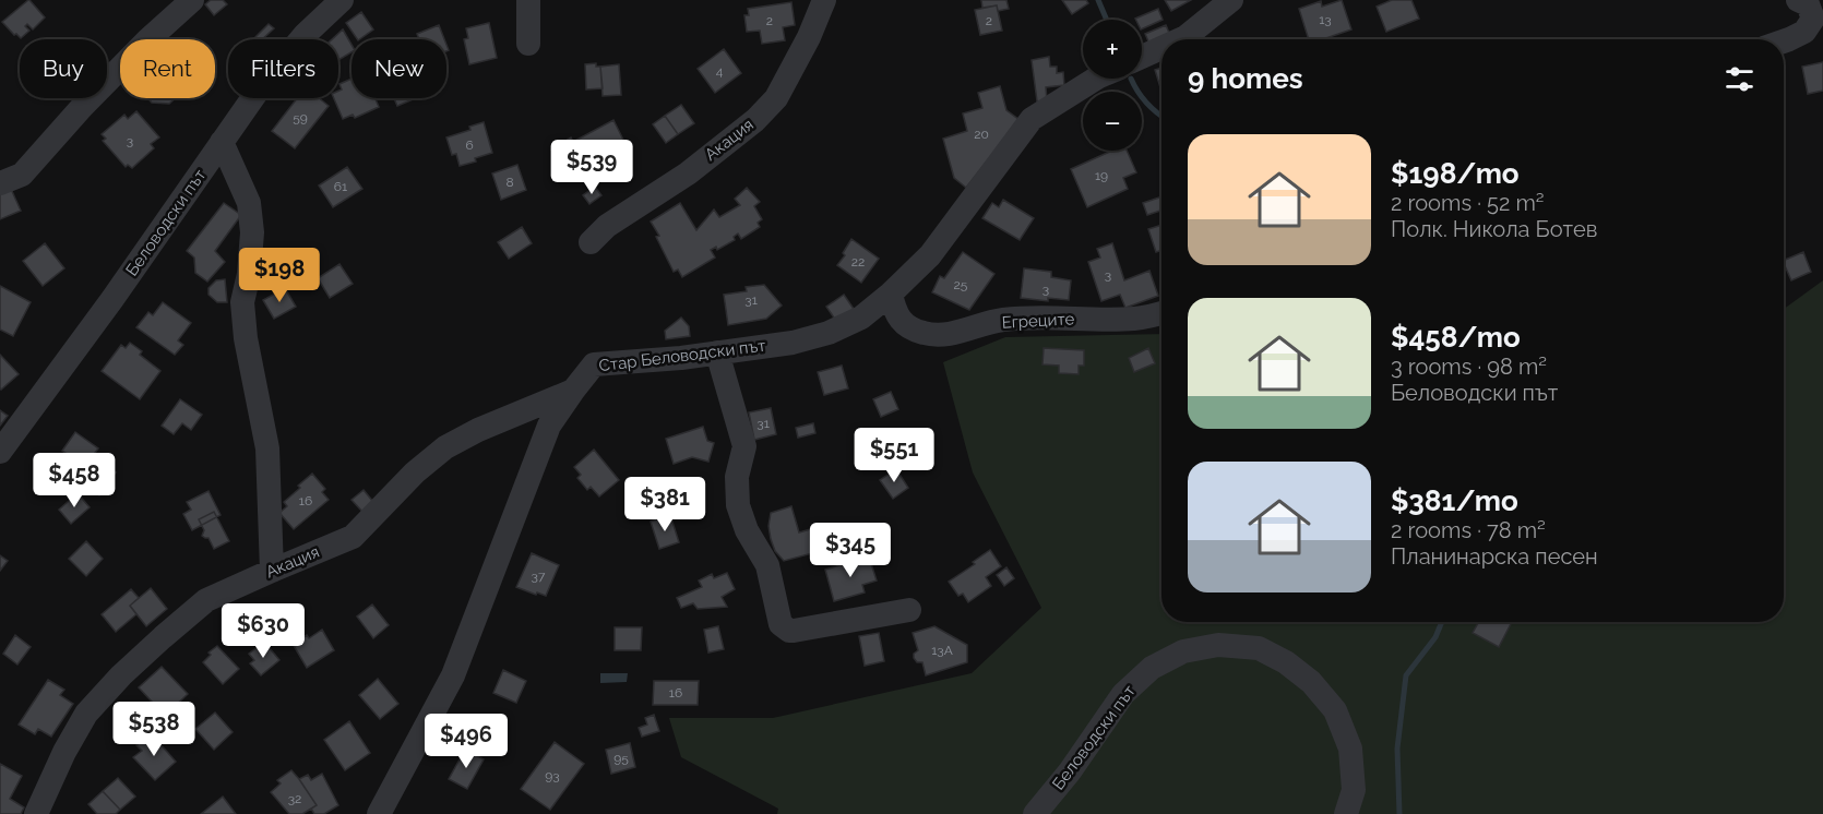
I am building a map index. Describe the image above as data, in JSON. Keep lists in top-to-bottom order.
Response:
{
  "streets": {
    "street": [
      "Акация",
      "Беловодски път",
      "Егреците",
      "Стар Беловодски път"
    ]
  },
  "crossings": [
    ["Акация", "Стар Беловодски път"],
    ["Егреците", "Стар Беловодски път"]
  ],
  "house_numbers": [
    "13",
    "2",
    "2",
    "4",
    "59",
    "20",
    "3",
    "6",
    "19",
    "8",
    "61",
    "22",
    "3",
    "25",
    "3",
    "31",
    "31",
    "16",
    "37",
    "13А",
    "16",
    "95",
    "93",
    "32"
  ],
  "page": {
    "map_buttons": ["+", "−"],
    "chip": [
      "Buy",
      "Rent",
      "Filters",
      "New"
    ],
    "heading": "9 homes",
    "list": [
      {
        "name": "$198/mo",
        "note": "2 rooms · 52 m² · Полк. Никола Ботев"
      },
      {
        "name": "$458/mo",
        "note": "3 rooms · 98 m² · Беловодски път"
      },
      {
        "name": "$381/mo",
        "note": "2 rooms · 78 m² · Планинарска песен"
      }
    ],
    "price": [
      "$539",
      "$198",
      "$551",
      "$458",
      "$381",
      "$345",
      "$630",
      "$538",
      "$496"
    ]
  }
}
